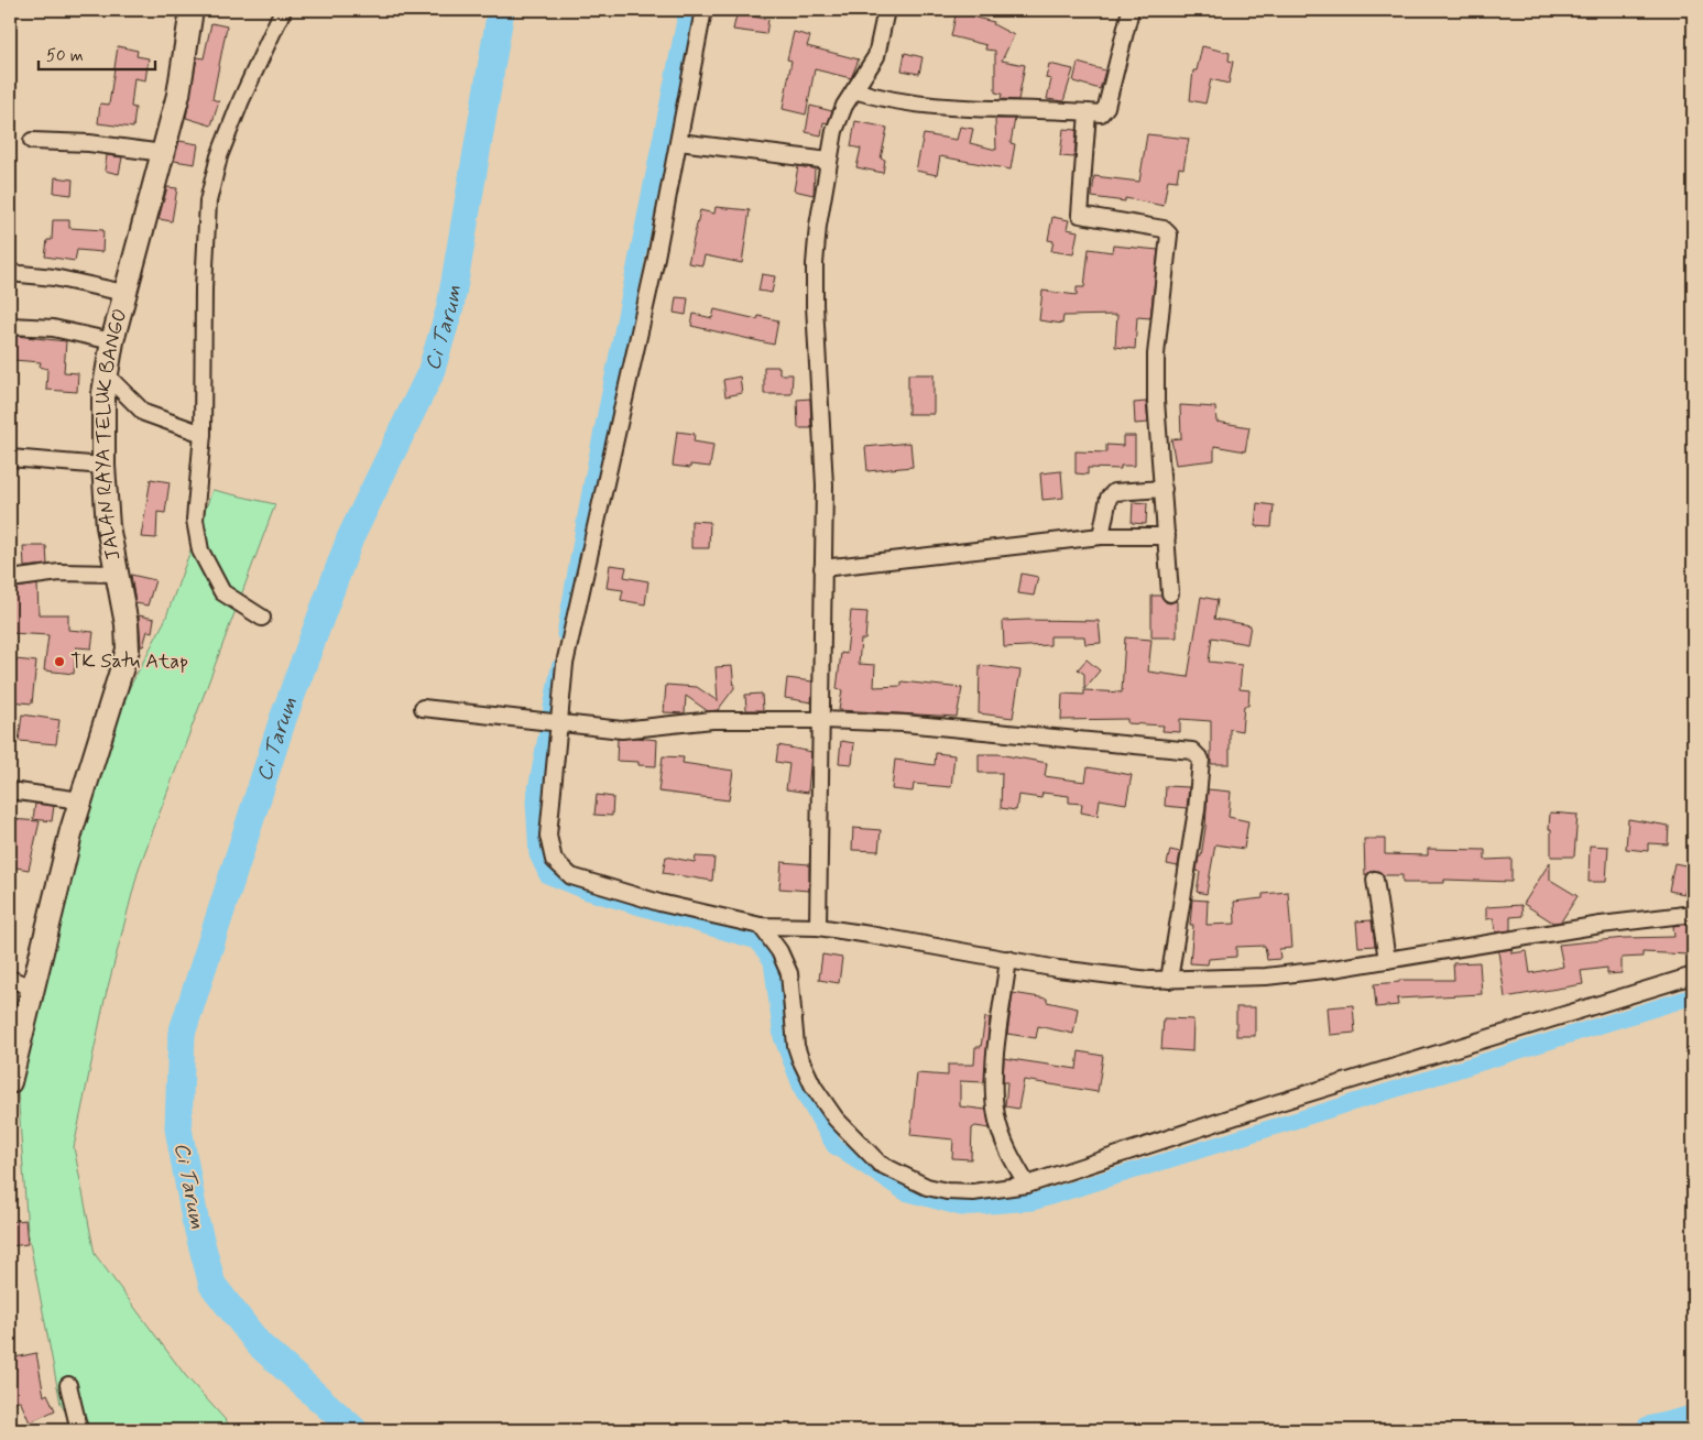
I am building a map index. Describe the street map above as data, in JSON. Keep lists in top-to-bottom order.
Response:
{
  "streets": {
    "main road": ["JALAN RAYA TELUK BANGO"]
  },
  "water": ["Ci Tarum"],
  "places": ["TK Satu Atap"],
  "scale_bar": "50 m"
}
